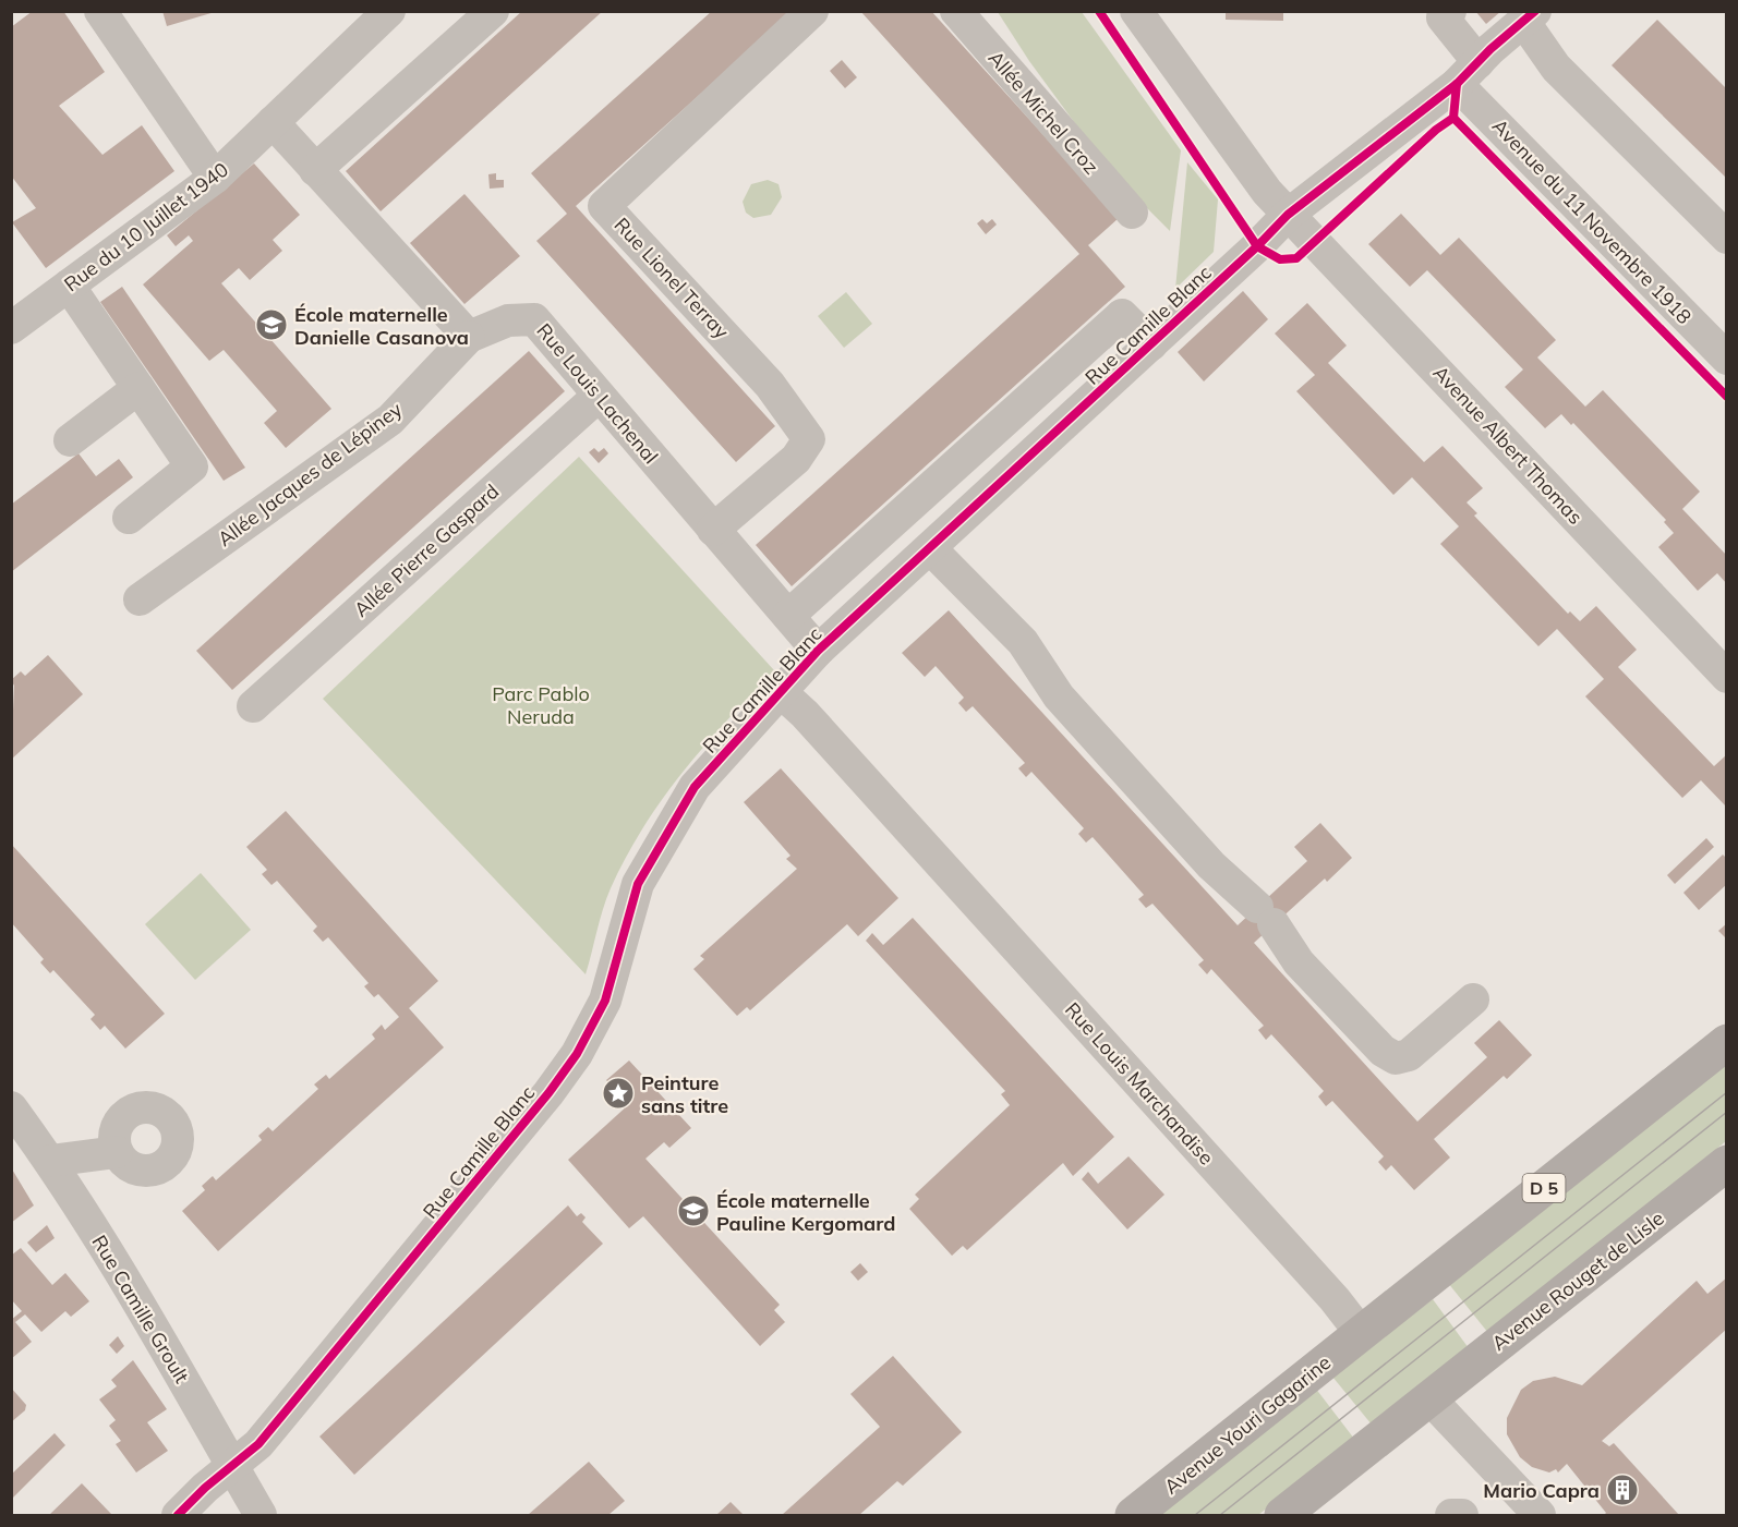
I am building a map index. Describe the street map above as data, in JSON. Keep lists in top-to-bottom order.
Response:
{
  "streets": {
    "main road": ["D 5", "Avenue Rouget de Lisle", "Avenue Youri Gagarine"],
    "street": [
      "Allée Michel Croz",
      "Avenue du 11 Novembre 1918",
      "Rue du 10 Juillet 1940",
      "Rue Lionel Terray",
      "Rue Camille Blanc",
      "Rue Louis Lachenal",
      "Avenue Albert Thomas",
      "Allée Jacques de Lépiney",
      "Allée Pierre Gaspard",
      "Rue Louis Marchandise",
      "Rue Camille Groult"
    ]
  },
  "crossings": [
    ["Avenue du 11 Novembre 1918", "Rue Camille Blanc"],
    ["Rue Lionel Terray", "Rue Louis Lachenal"],
    ["Rue Camille Blanc", "Rue Louis Lachenal"],
    ["Rue Camille Blanc", "Avenue Albert Thomas"],
    ["Rue Camille Blanc", "Rue Louis Marchandise"],
    ["Rue Camille Blanc", "Rue Camille Groult"],
    ["Rue Louis Lachenal", "Allée Jacques de Lépiney"],
    ["Rue Louis Lachenal", "Allée Pierre Gaspard"],
    ["Rue Louis Marchandise", "D 5"],
    ["Rue Louis Marchandise", "Avenue Youri Gagarine"],
    ["D 5", "Avenue Youri Gagarine"]
  ],
  "parks": ["Parc Pablo Neruda"],
  "places": {
    "school or university": ["École maternelle Danielle Casanova", "École maternelle Pauline Kergomard"],
    "place": ["Peinture sans titre"],
    "building": ["Mario Capra"]
  }
}
